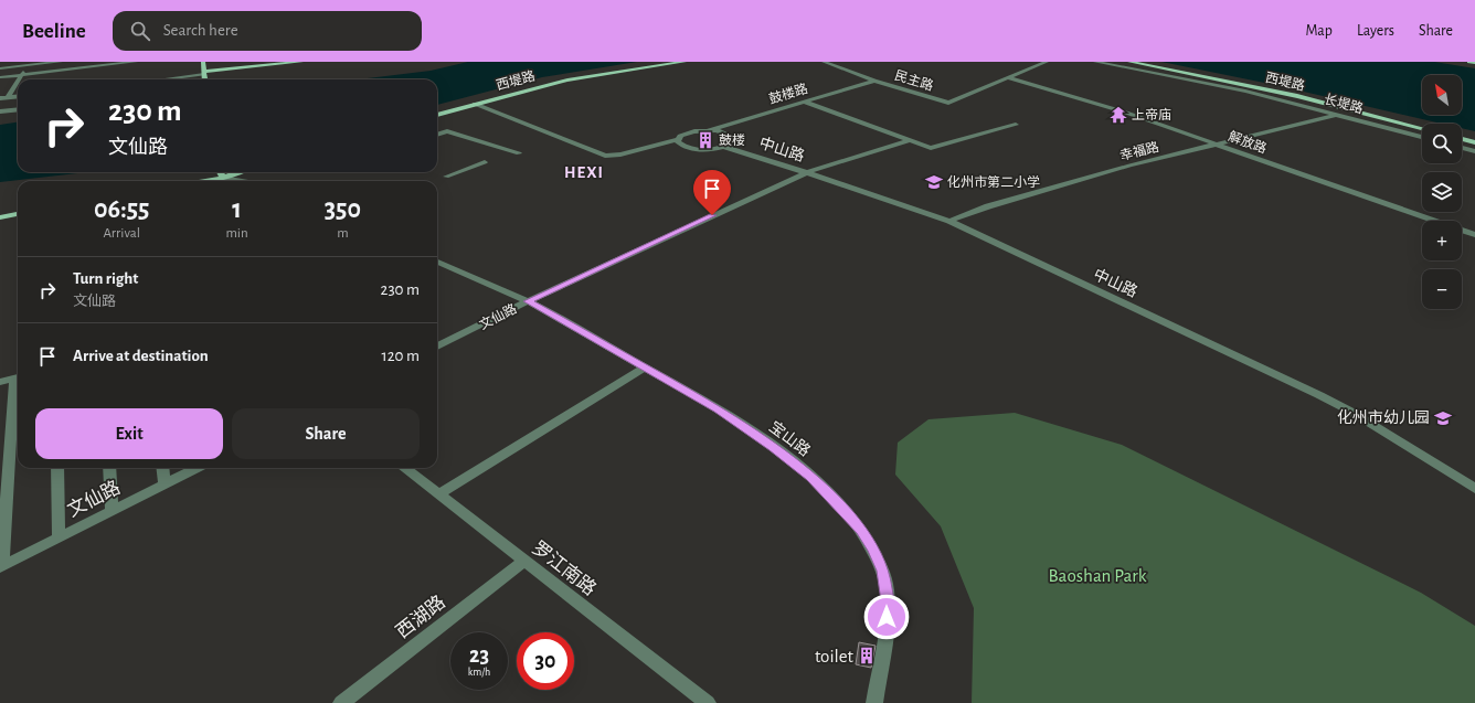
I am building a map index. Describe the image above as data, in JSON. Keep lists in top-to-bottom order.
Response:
{
  "streets": {
    "main road": ["西堤路"],
    "street": [
      "民主路",
      "鼓楼路",
      "长堤路",
      "解放路",
      "中山路",
      "幸福路",
      "文仙路",
      "宝山路",
      "罗江南路",
      "西湖路"
    ]
  },
  "crossings": [
    ["民主路", "鼓楼路"],
    ["民主路", "解放路"],
    ["长堤路", "幸福路"],
    ["解放路", "幸福路"],
    ["中山路", "幸福路"],
    ["中山路", "文仙路"],
    ["文仙路", "宝山路"],
    ["罗江南路", "西湖路"]
  ],
  "districts": ["HEXI"],
  "parks": ["Baoshan Park"],
  "places": {
    "temple": ["上帝庙"],
    "building": ["鼓楼", "toilet"],
    "school or university": ["化州市第二小学", "化州市幼儿园"]
  },
  "north": "top left",
  "page": {
    "header": "Beeline",
    "search": "Search here",
    "nav": ["Map", "Layers", "Share"],
    "map_buttons": ["+", "−"],
    "turn": ["230 m", "文仙路"],
    "eta": [
      "06:55",
      "Arrival",
      "1",
      "min",
      "350",
      "m"
    ],
    "list": [
      {
        "name": "Turn right",
        "note": "文仙路",
        "value": "230 m"
      },
      {
        "name": "Arrive at destination",
        "value": "120 m"
      }
    ],
    "buttons": ["Exit", "Share"],
    "speed": "23 km/h",
    "limit": "30"
  }
}
